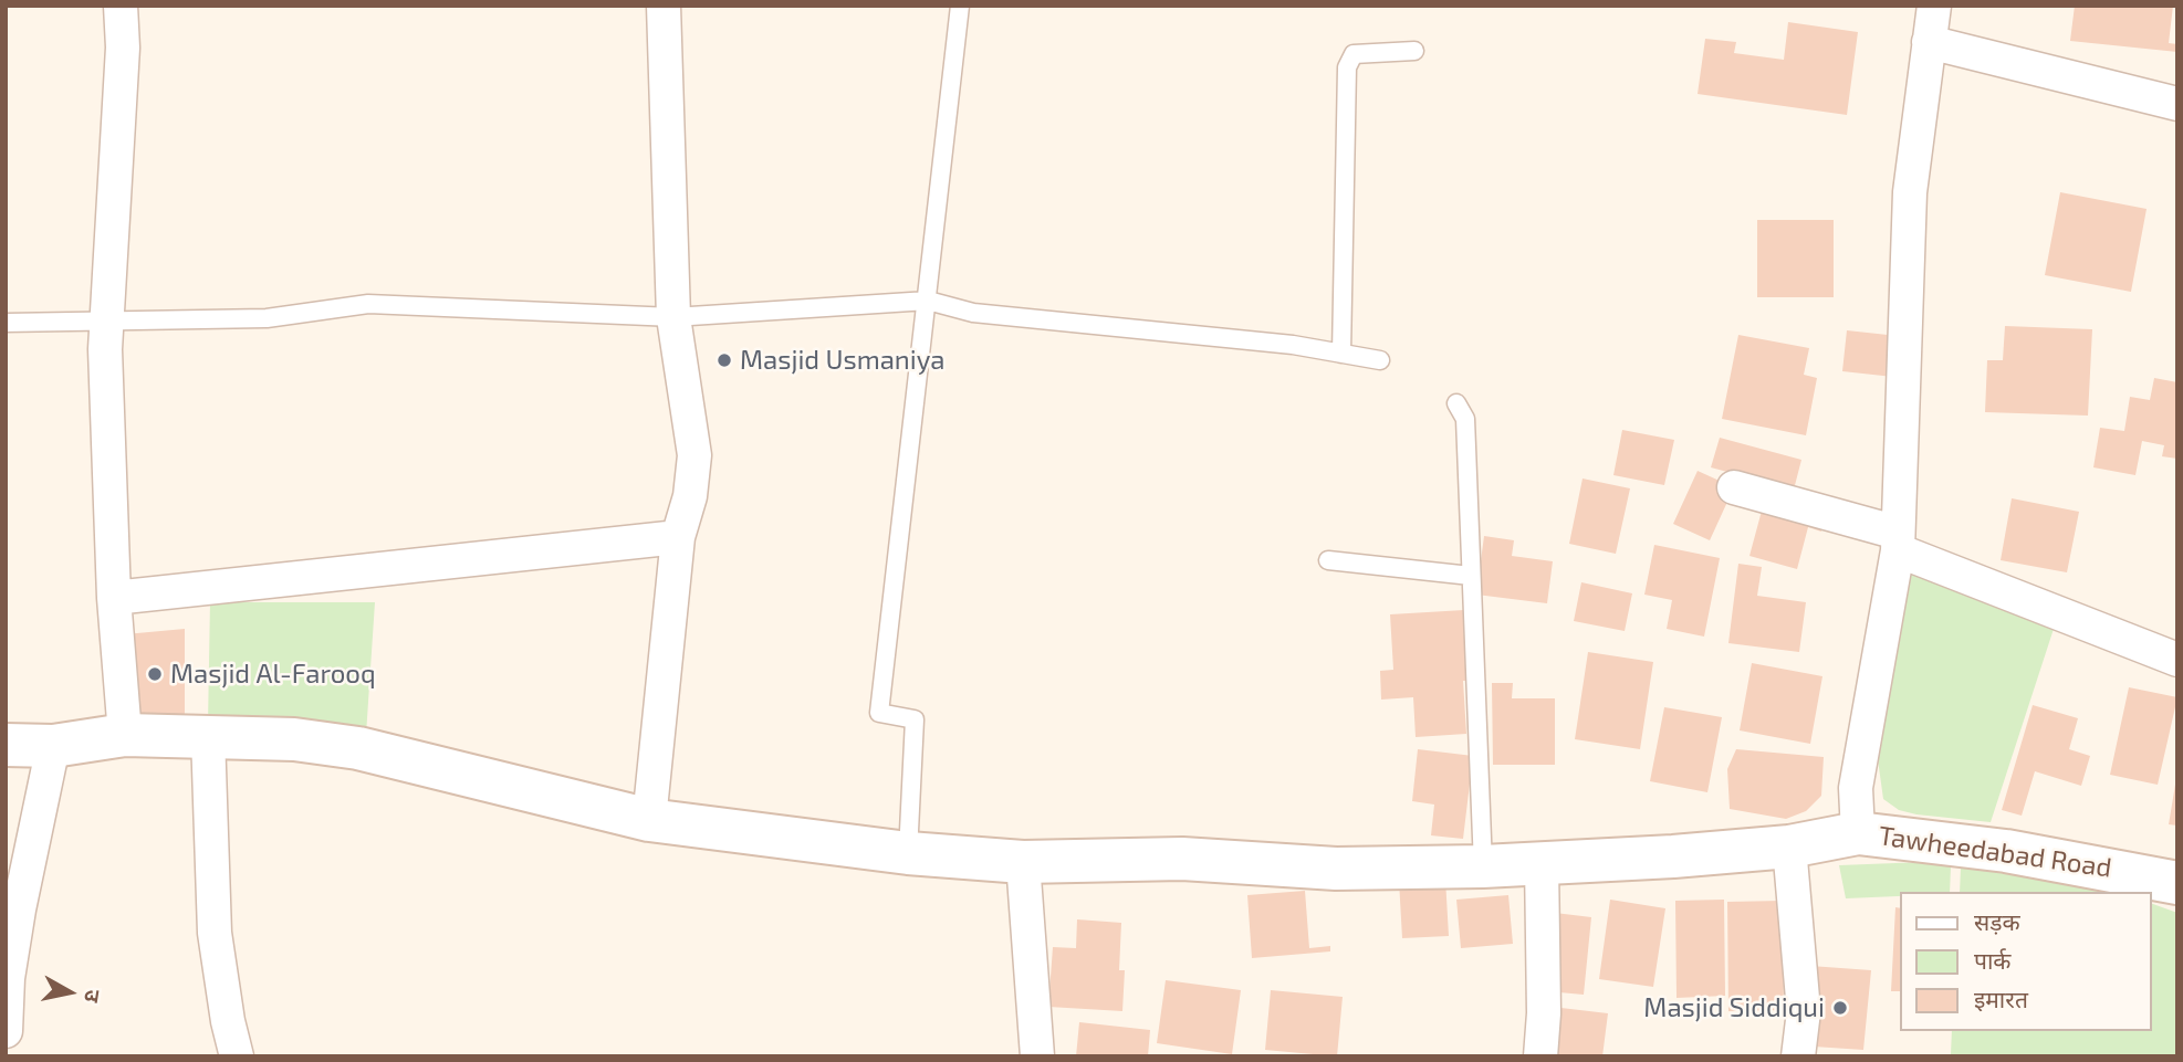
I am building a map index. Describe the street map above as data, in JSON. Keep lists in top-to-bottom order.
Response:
{
  "streets": {
    "street": ["Tawheedabad Road"]
  },
  "places": ["Masjid Usmaniya", "Masjid Al-Farooq", "Masjid Siddiqui"],
  "legend": ["सड़क", "पार्क", "इमारत"],
  "north": "right"
}
